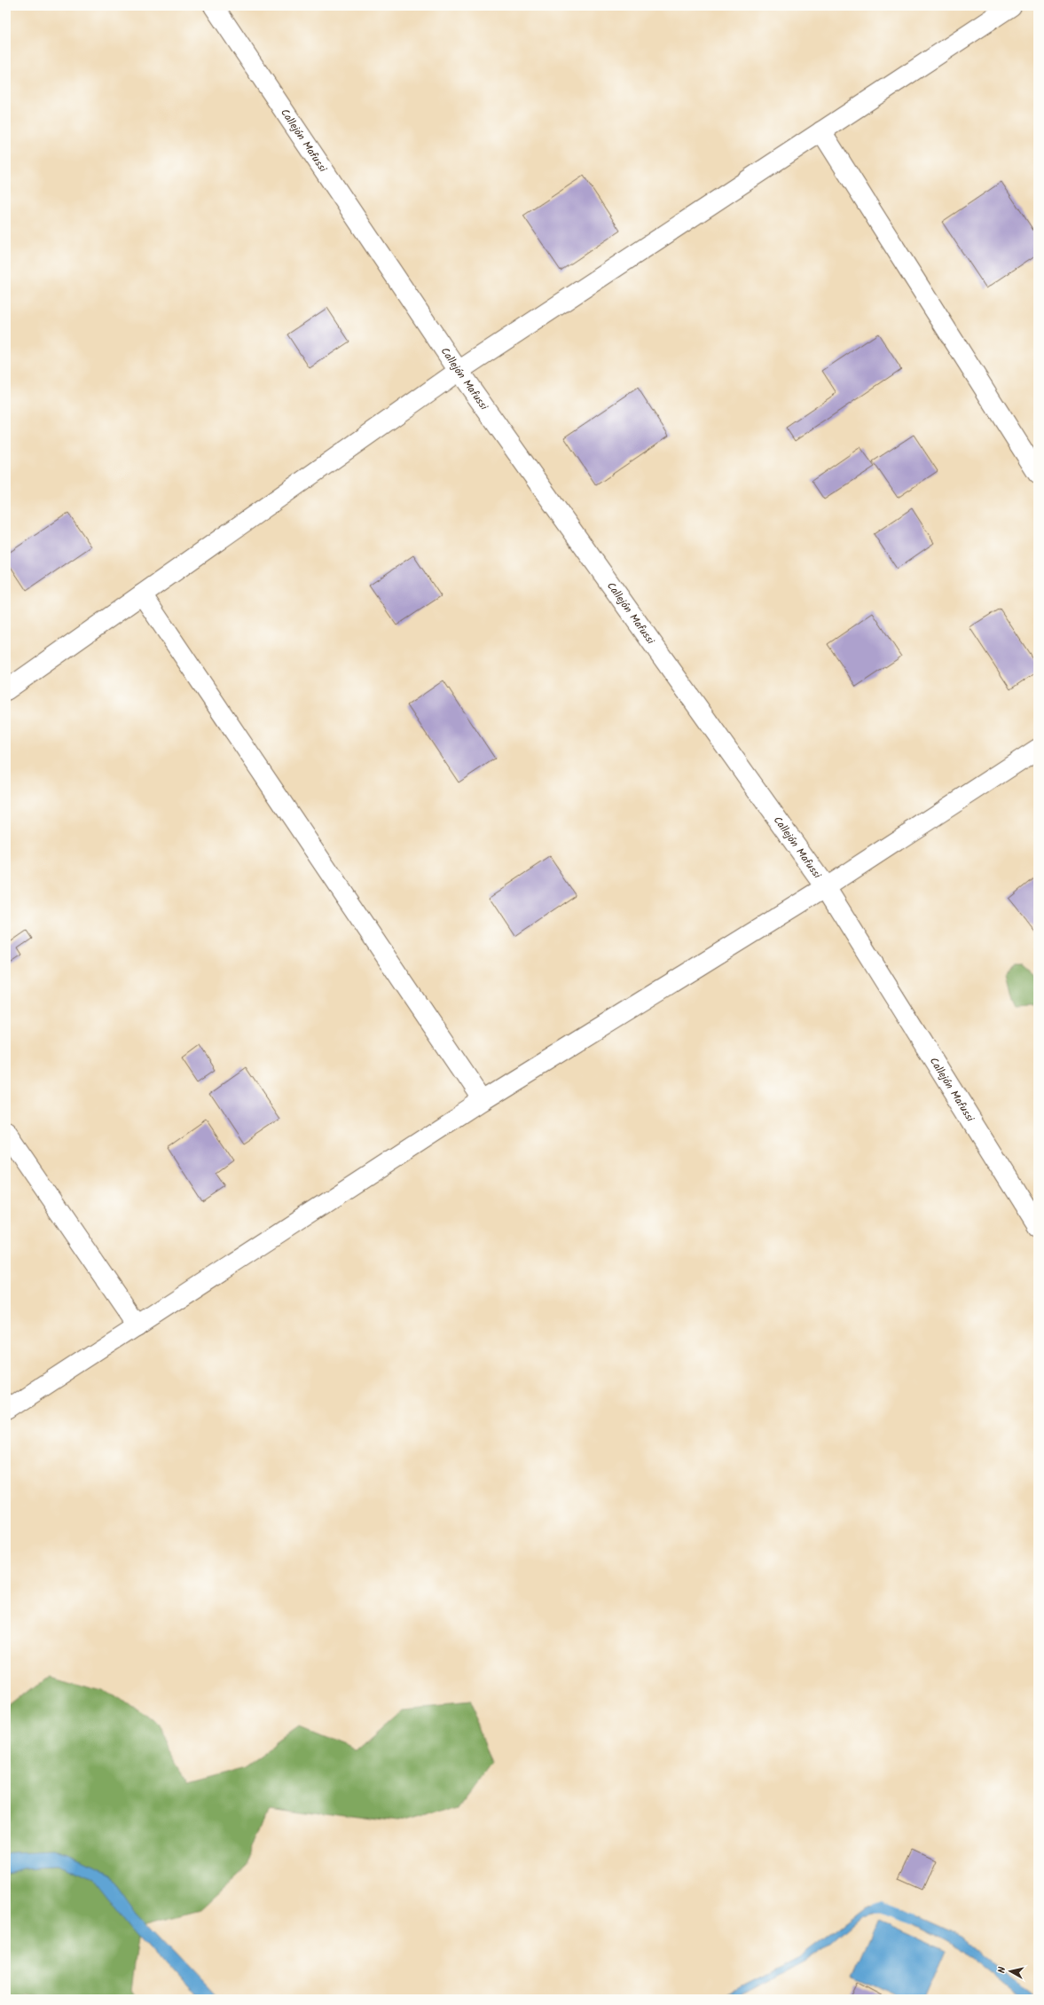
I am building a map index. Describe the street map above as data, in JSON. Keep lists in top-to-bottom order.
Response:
{
  "streets": {
    "street": ["Callejón Mafussi"]
  },
  "north": "left"
}
